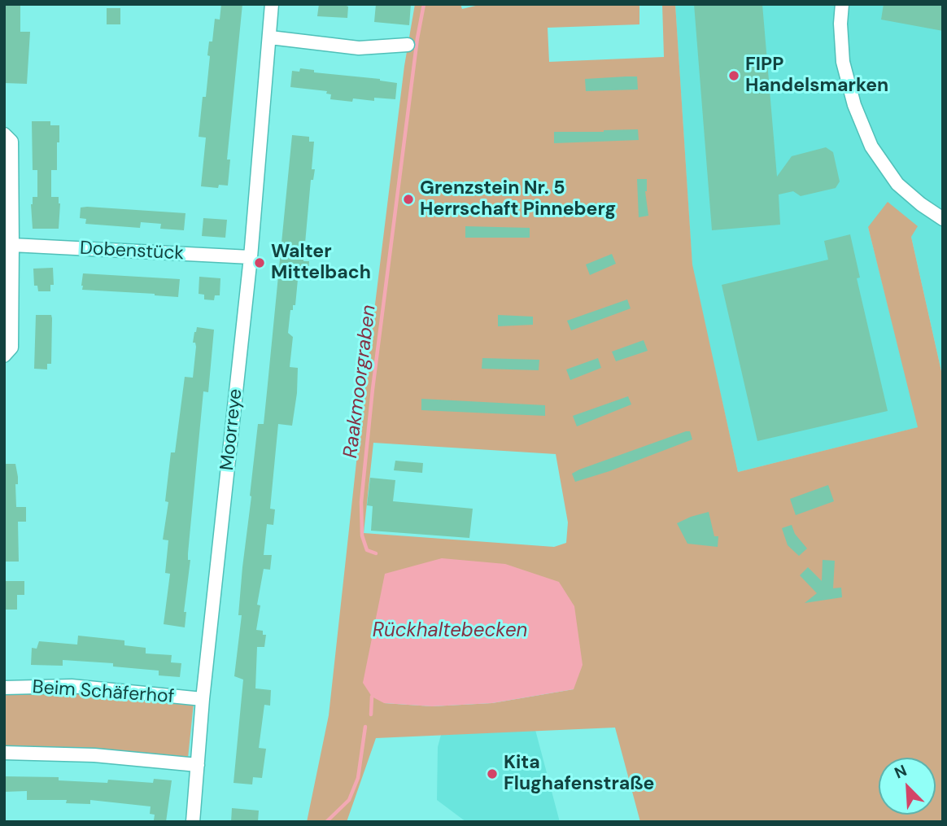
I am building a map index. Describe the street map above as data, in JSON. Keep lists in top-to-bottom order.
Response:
{
  "streets": {
    "street": ["Dobenstück", "Moorreye", "Beim Schäferhof"]
  },
  "crossings": [
    ["Dobenstück", "Moorreye"],
    ["Moorreye", "Beim Schäferhof"]
  ],
  "water": ["Raakmoorgraben", "Rückhaltebecken"],
  "places": [
    "FIPP Handelsmarken",
    "Grenzstein Nr. 5 Herrschaft Pinneberg",
    "Walter Mittelbach",
    "Kita Flughafenstraße"
  ],
  "north": "top left"
}
